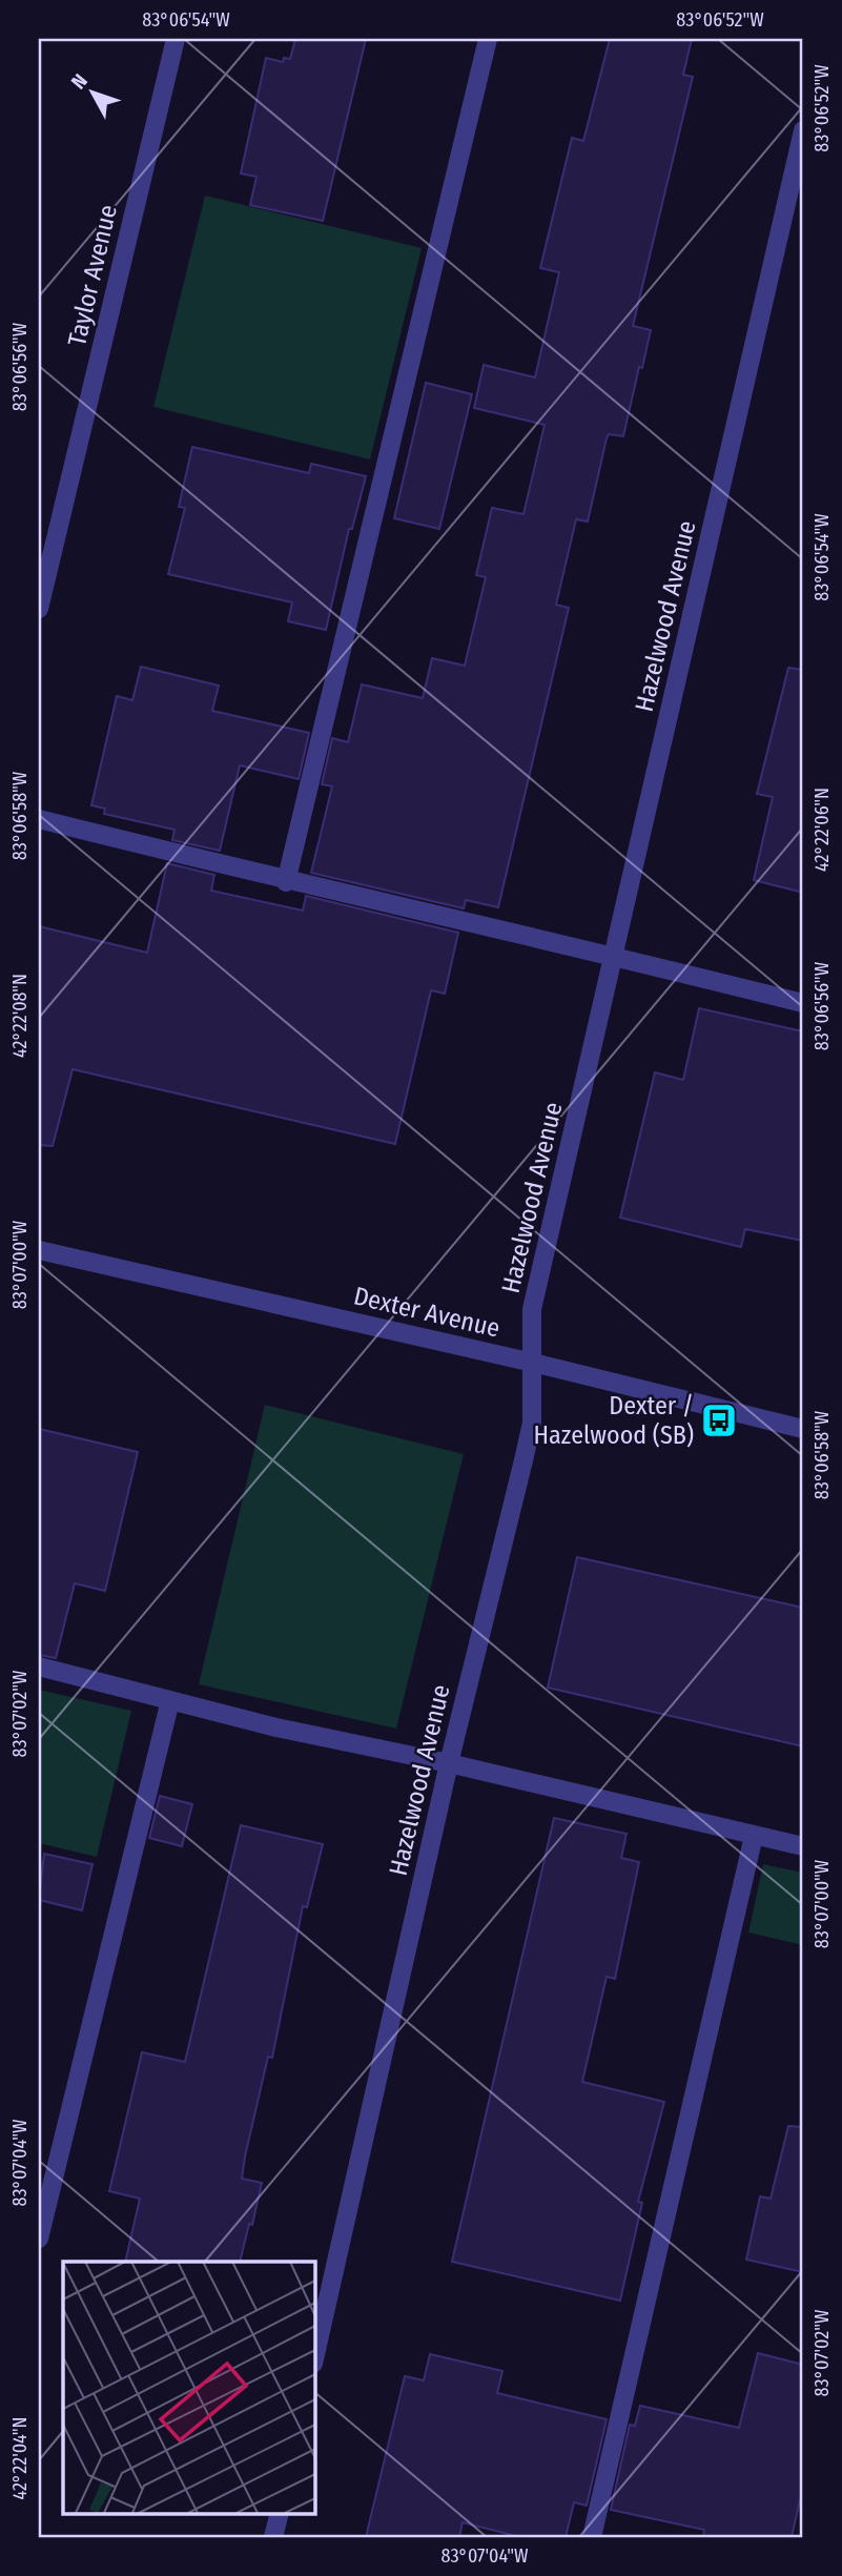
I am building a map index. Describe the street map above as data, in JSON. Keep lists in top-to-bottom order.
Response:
{
  "streets": {
    "street": ["Taylor Avenue", "Hazelwood Avenue", "Dexter Avenue"]
  },
  "crossings": [
    ["Hazelwood Avenue", "Dexter Avenue"]
  ],
  "places": {
    "bus stop": ["Dexter / Hazelwood (SB)"]
  },
  "north": "top left",
  "coordinates": [
    "83°06'54\"W",
    "83°06'52\"W",
    "83°06'56\"W",
    "83°06'58\"W",
    "42°22'06\"N",
    "42°22'08\"N",
    "83°07'00\"W",
    "83°07'02\"W",
    "83°07'04\"W",
    "42°22'04\"N"
  ]
}
